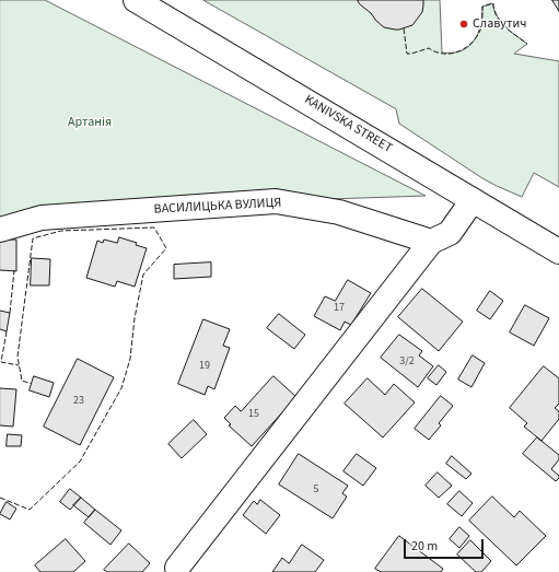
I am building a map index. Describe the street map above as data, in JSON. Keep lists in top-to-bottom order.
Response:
{
  "streets": {
    "street": ["KANIVSKA STREET", "ВАСИЛИЦЬКА ВУЛИЦЯ"]
  },
  "parks": ["Артанія"],
  "places": ["Славутич"],
  "house_numbers": [
    "17",
    "3/2",
    "19",
    "23",
    "15",
    "5"
  ],
  "scale_bar": "20 m"
}
